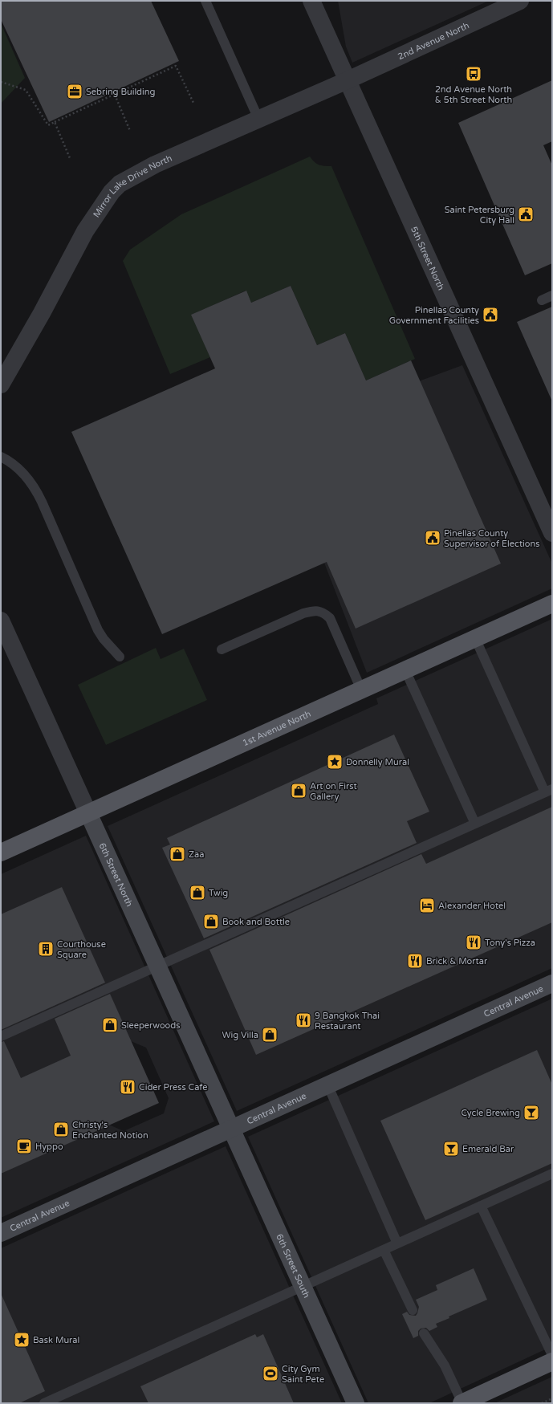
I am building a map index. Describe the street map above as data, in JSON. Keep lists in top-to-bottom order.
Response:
{
  "streets": {
    "main road": ["1st Avenue North"],
    "street": [
      "2nd Avenue North",
      "Mirror Lake Drive North",
      "5th Street North",
      "6th Street North",
      "Central Avenue",
      "6th Street South"
    ]
  },
  "crossings": [
    ["2nd Avenue North", "Mirror Lake Drive North"],
    ["2nd Avenue North", "5th Street North"],
    ["Mirror Lake Drive North", "5th Street North"],
    ["1st Avenue North", "6th Street North"],
    ["6th Street North", "Central Avenue"],
    ["6th Street North", "6th Street South"],
    ["Central Avenue", "6th Street South"]
  ],
  "places": {
    "bus stop": ["2nd Avenue North & 5th Street North"],
    "office": ["Sebring Building"],
    "public building": ["Saint Petersburg City Hall", "Pinellas County Government Facilities", "Pinellas County Supervisor of Elections"],
    "place": ["Donnelly Mural", "Bask Mural"],
    "shop": [
      "Art on First Gallery",
      "Zaa",
      "Twig",
      "Book and Bottle",
      "Sleeperwoods",
      "Wig Villa",
      "Christy's Enchanted Notion"
    ],
    "hotel": ["Alexander Hotel"],
    "restaurant": [
      "Tony's Pizza",
      "Brick & Mortar",
      "9 Bangkok Thai Restaurant",
      "Cider Press Cafe"
    ],
    "building": ["Courthouse Square"],
    "bar": ["Cycle Brewing", "Emerald Bar"],
    "cafe": ["Hyppo"],
    "sports": ["City Gym Saint Pete"]
  }
}
